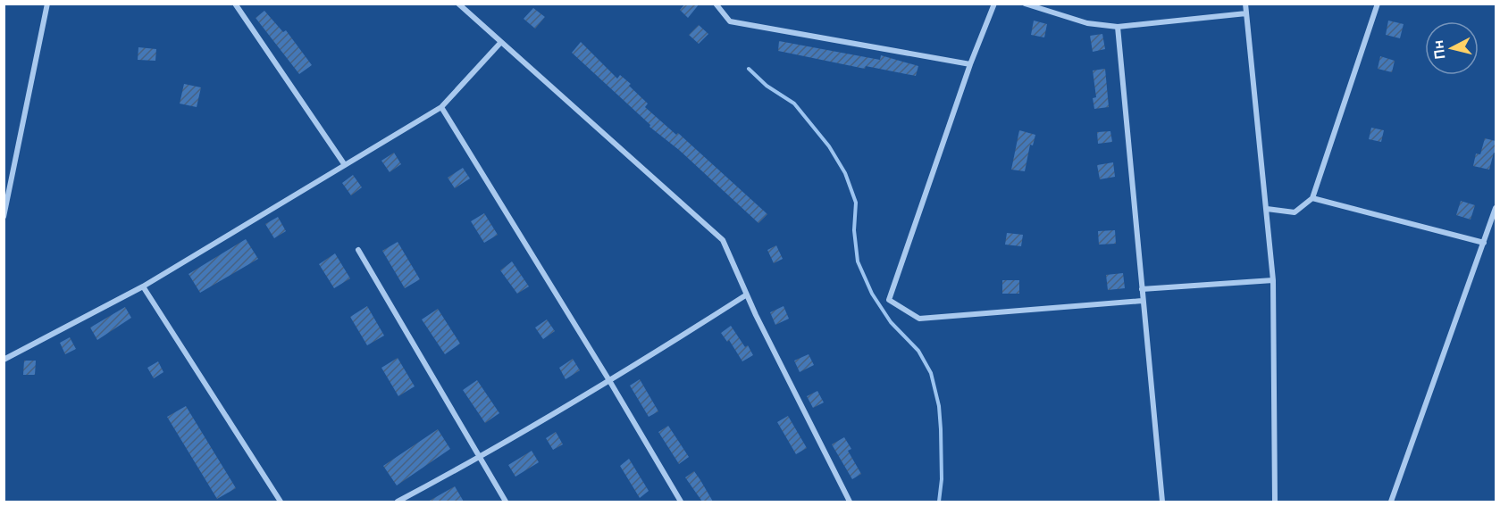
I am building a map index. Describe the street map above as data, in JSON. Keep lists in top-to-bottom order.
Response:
{
  "north": "left"
}
